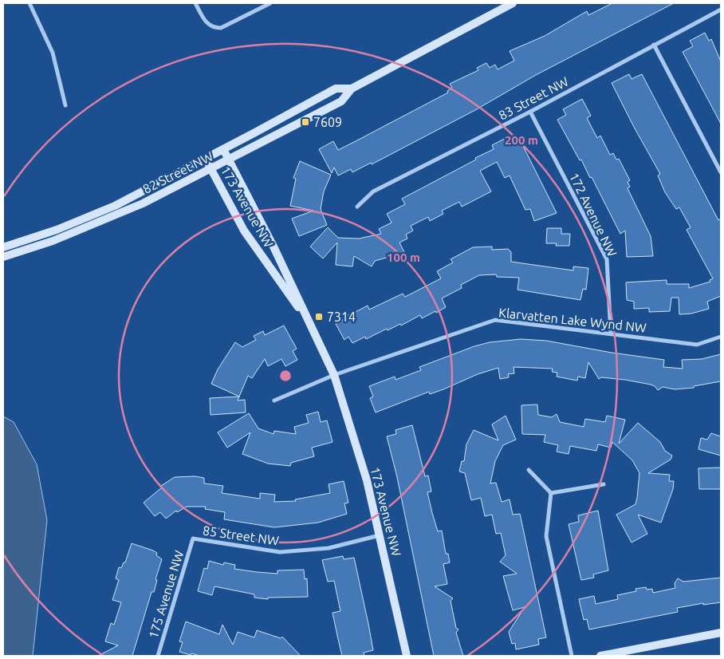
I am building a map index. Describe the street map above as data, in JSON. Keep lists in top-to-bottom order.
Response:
{
  "streets": {
    "main road": ["82 Street NW", "173 Avenue NW"],
    "street": [
      "83 Street NW",
      "172 Avenue NW",
      "Klarvatten Lake Wynd NW",
      "85 Street NW",
      "175 Avenue NW"
    ]
  },
  "crossings": [
    ["83 Street NW", "172 Avenue NW"],
    ["82 Street NW", "173 Avenue NW"],
    ["173 Avenue NW", "Klarvatten Lake Wynd NW"],
    ["173 Avenue NW", "85 Street NW"],
    ["172 Avenue NW", "Klarvatten Lake Wynd NW"],
    ["85 Street NW", "175 Avenue NW"]
  ],
  "places": {
    "transit": ["7609", "7314"]
  },
  "rings": ["200 m", "100 m"]
}
